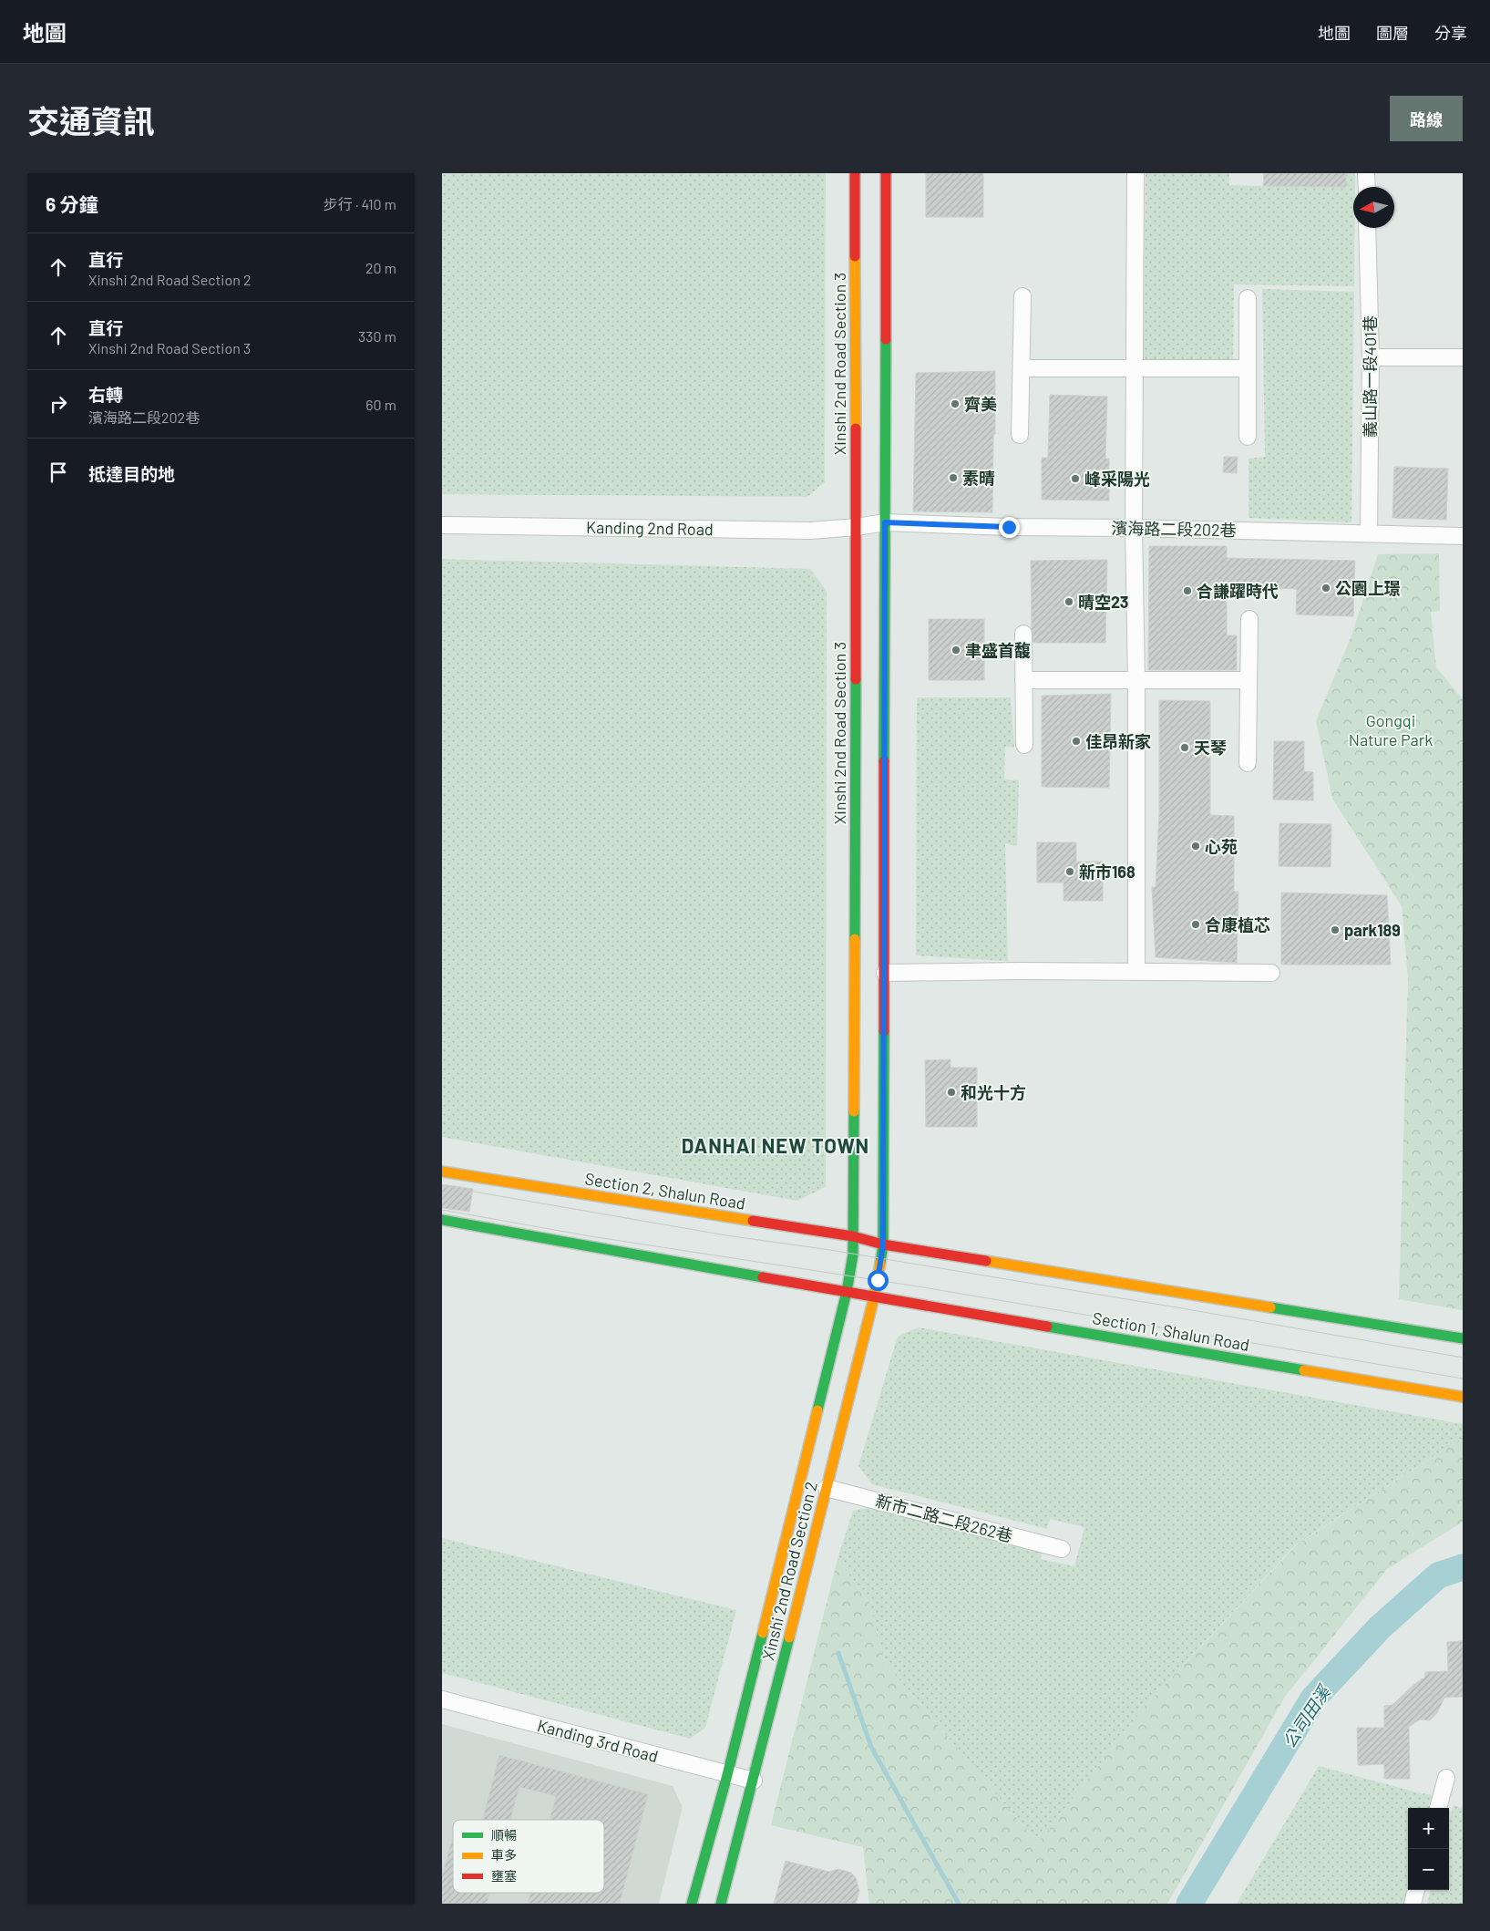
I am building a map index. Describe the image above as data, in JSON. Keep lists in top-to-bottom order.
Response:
{
  "streets": {
    "street": [
      "Xinshi 2nd Road Section 3",
      "義山路一段401巷",
      "Kanding 2nd Road",
      "濱海路二段202巷",
      "Section 2, Shalun Road",
      "Section 1, Shalun Road",
      "新市二路二段262巷",
      "Xinshi 2nd Road Section 2",
      "Kanding 3rd Road"
    ]
  },
  "crossings": [
    ["Xinshi 2nd Road Section 3", "Kanding 2nd Road"],
    ["Xinshi 2nd Road Section 3", "濱海路二段202巷"],
    ["Xinshi 2nd Road Section 3", "Section 2, Shalun Road"],
    ["Xinshi 2nd Road Section 3", "Xinshi 2nd Road Section 2"],
    ["義山路一段401巷", "濱海路二段202巷"],
    ["Kanding 2nd Road", "濱海路二段202巷"],
    ["Section 2, Shalun Road", "Xinshi 2nd Road Section 2"],
    ["Section 1, Shalun Road", "Xinshi 2nd Road Section 2"],
    ["新市二路二段262巷", "Xinshi 2nd Road Section 2"],
    ["Xinshi 2nd Road Section 2", "Kanding 3rd Road"]
  ],
  "districts": ["DANHAI NEW TOWN"],
  "water": ["公司田溪"],
  "parks": ["Gongqi Nature Park"],
  "places": [
    "齊美",
    "素晴",
    "峰采陽光",
    "公園上璟",
    "合謙躍時代",
    "晴空23",
    "聿盛首馥",
    "佳昂新家",
    "天琴",
    "心苑",
    "新市168",
    "合康植芯",
    "park189",
    "和光十方"
  ],
  "legend": ["順暢", "車多", "壅塞"],
  "north": "left",
  "page": {
    "header": "地圖",
    "nav": ["地圖", "圖層", "分享"],
    "title": "交通資訊",
    "buttons": "路線",
    "heading": ["6 分鐘", "步行 · 410 m"],
    "list": [
      ["直行", "Xinshi 2nd Road Section 2", "20 m"],
      ["直行", "Xinshi 2nd Road Section 3", "330 m"],
      ["右轉", "濱海路二段202巷", "60 m"],
      "抵達目的地"
    ],
    "map_buttons": ["+", "−"]
  }
}
